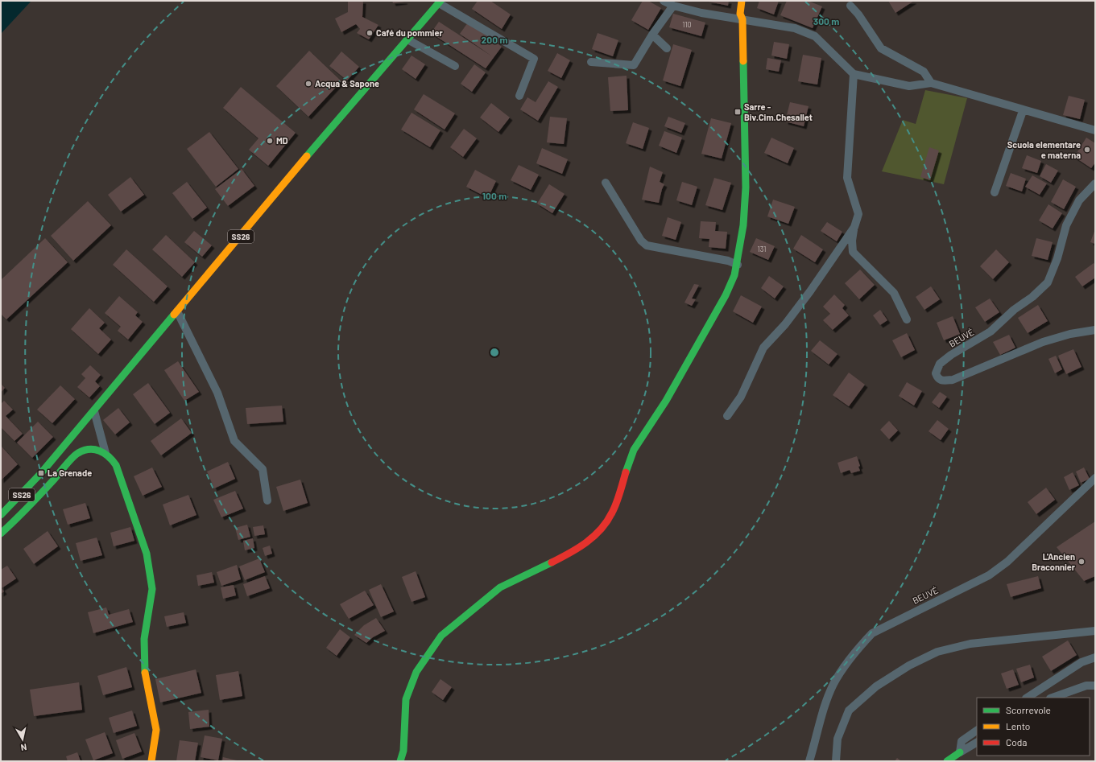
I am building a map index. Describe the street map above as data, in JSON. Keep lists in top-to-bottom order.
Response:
{
  "streets": {
    "street": ["SS26", "BEUVÉ"]
  },
  "places": {
    "other": [
      "Café du pommier",
      "Acqua & Sapone",
      "MD",
      "Scuola elementare e materna",
      "L'Ancien Braconnier"
    ],
    "transit": ["Sarre - Biv.Cim.Chesallet", "La Grenade"]
  },
  "house_numbers": ["110", "131"],
  "legend": ["Scorrevole", "Lento", "Coda"],
  "north": "bottom",
  "rings": ["300 m", "200 m", "100 m"]
}
